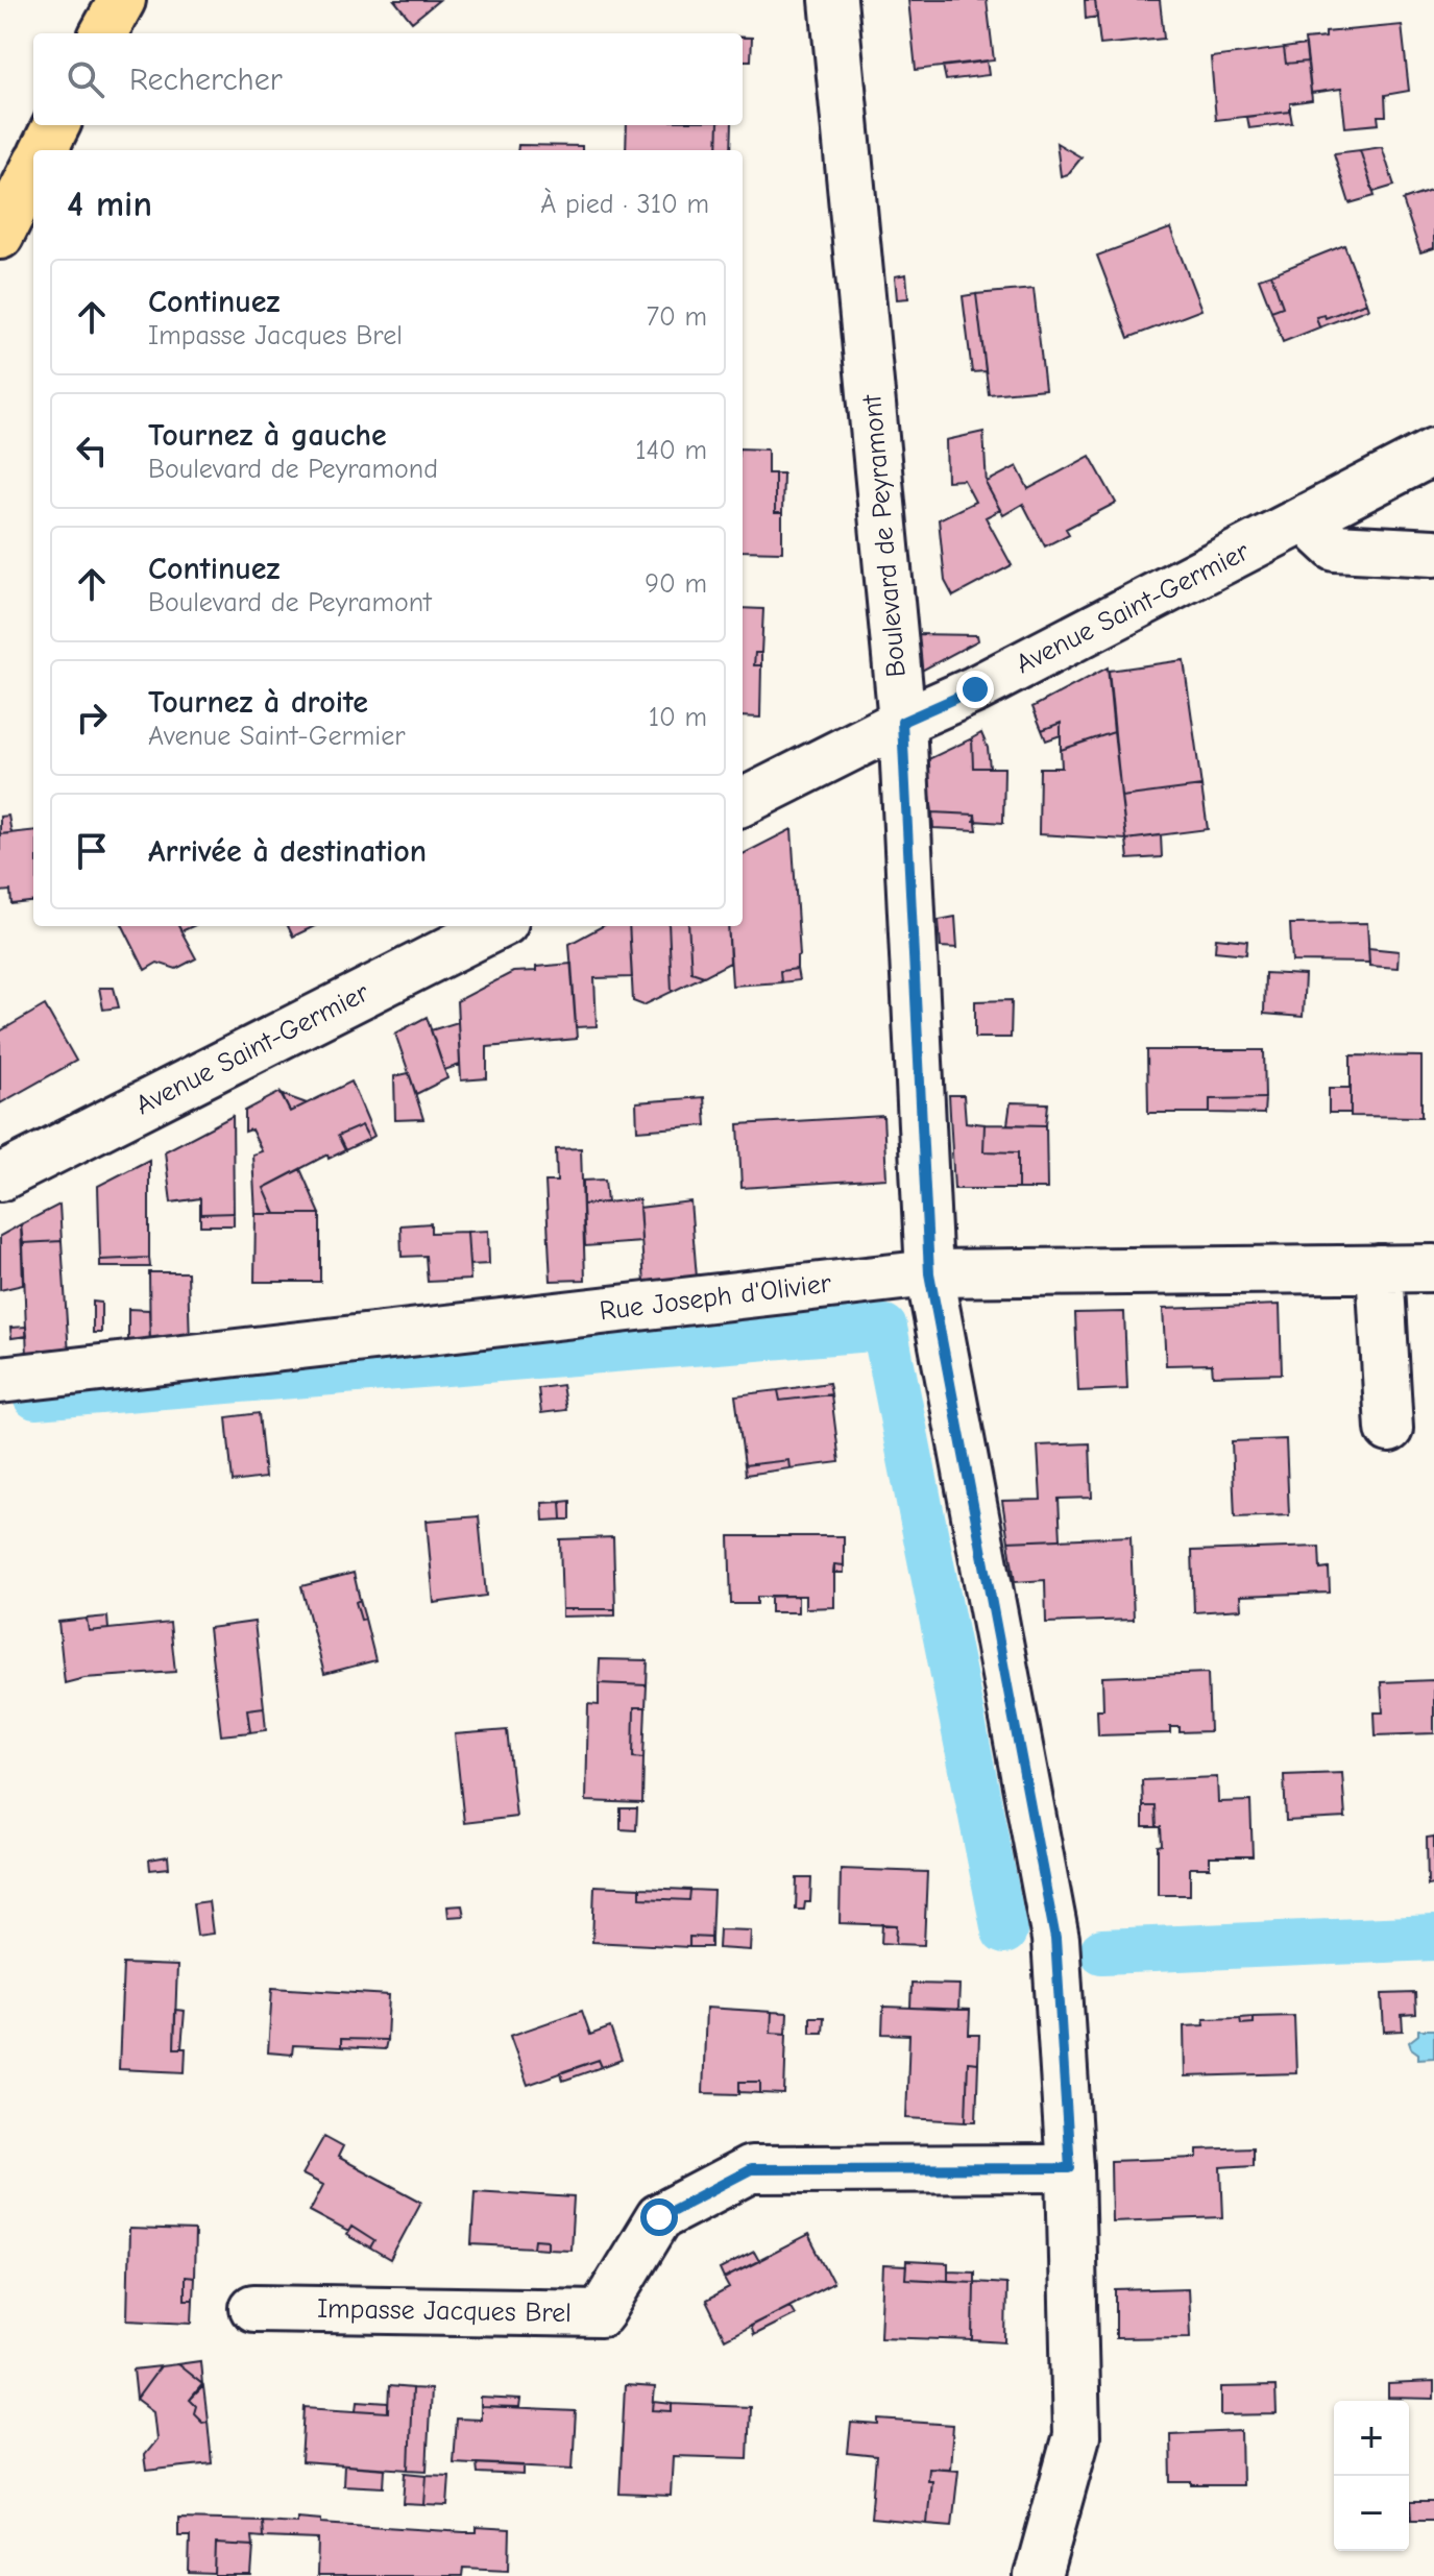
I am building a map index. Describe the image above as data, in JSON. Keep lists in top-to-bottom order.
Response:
{
  "streets": {
    "street": [
      "Boulevard de Peyramont",
      "Avenue Saint-Germier",
      "Rue Joseph d'Olivier",
      "Impasse Jacques Brel"
    ]
  },
  "crossings": [
    ["Boulevard de Peyramont", "Avenue Saint-Germier"],
    ["Boulevard de Peyramont", "Rue Joseph d'Olivier"],
    ["Boulevard de Peyramont", "Impasse Jacques Brel"]
  ],
  "page": {
    "search": "Rechercher",
    "heading": ["4 min", "À pied · 310 m"],
    "list": [
      ["Continuez", "Impasse Jacques Brel", "70 m"],
      ["Tournez à gauche", "Boulevard de Peyramond", "140 m"],
      ["Continuez", "Boulevard de Peyramont", "90 m"],
      ["Tournez à droite", "Avenue Saint-Germier", "10 m"],
      "Arrivée à destination"
    ],
    "map_buttons": ["+", "−"]
  }
}
